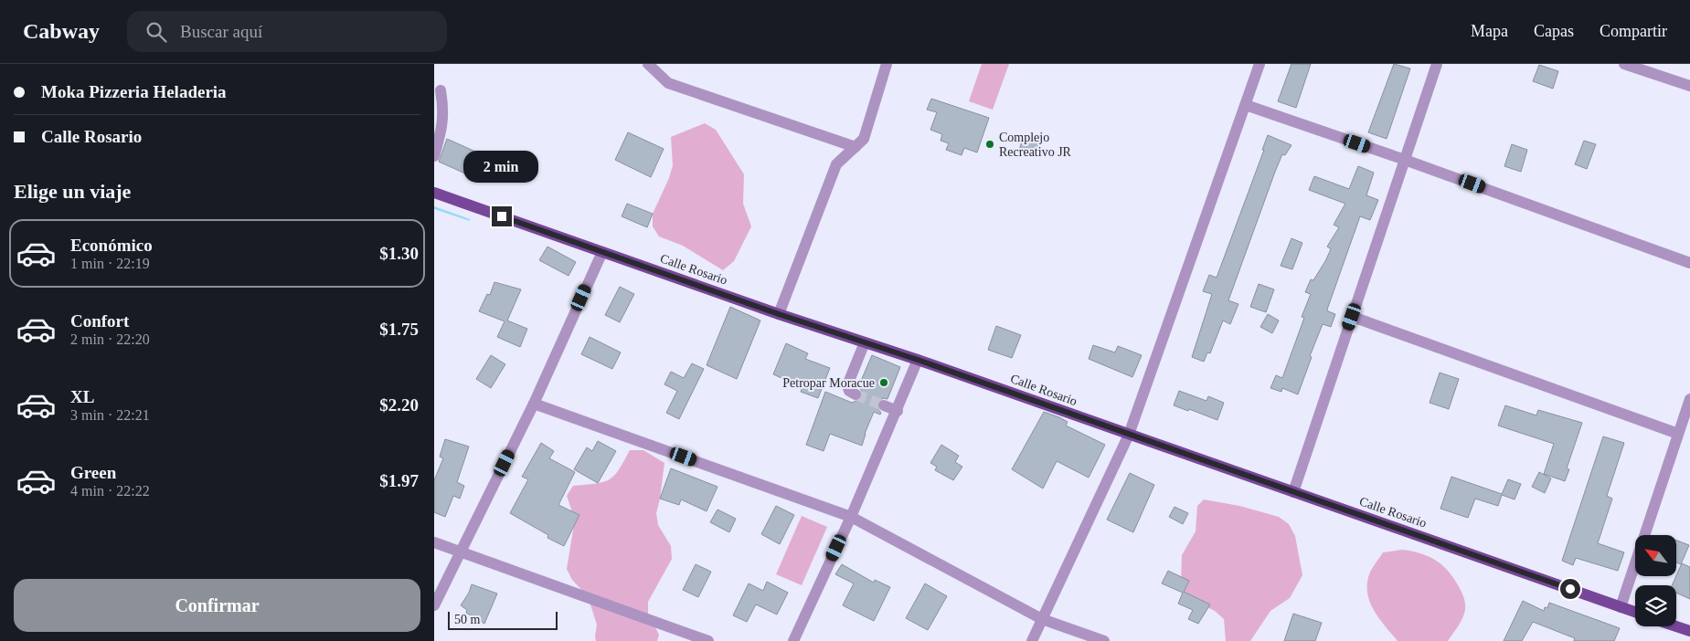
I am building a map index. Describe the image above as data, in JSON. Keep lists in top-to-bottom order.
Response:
{
  "streets": {
    "main road": ["Calle Rosario"]
  },
  "places": ["Complejo Recreativo JR", "Petropar Moracue"],
  "scale_bar": "50 m",
  "north": "top left",
  "page": {
    "header": "Cabway",
    "search": "Buscar aquí",
    "nav": ["Mapa", "Capas", "Compartir"],
    "banner": ["Moka Pizzeria Heladeria", "Calle Rosario"],
    "bubble": "2 min",
    "heading": "Elige un viaje",
    "list": [
      {
        "name": "Económico",
        "note": "1 min · 22:19",
        "value": "$1.30"
      },
      {
        "name": "Confort",
        "note": "2 min · 22:20",
        "value": "$1.75"
      },
      {
        "name": "XL",
        "note": "3 min · 22:21",
        "value": "$2.20"
      },
      {
        "name": "Green",
        "note": "4 min · 22:22",
        "value": "$1.97"
      }
    ],
    "buttons": "Confirmar",
    "scale": "50 m"
  }
}
